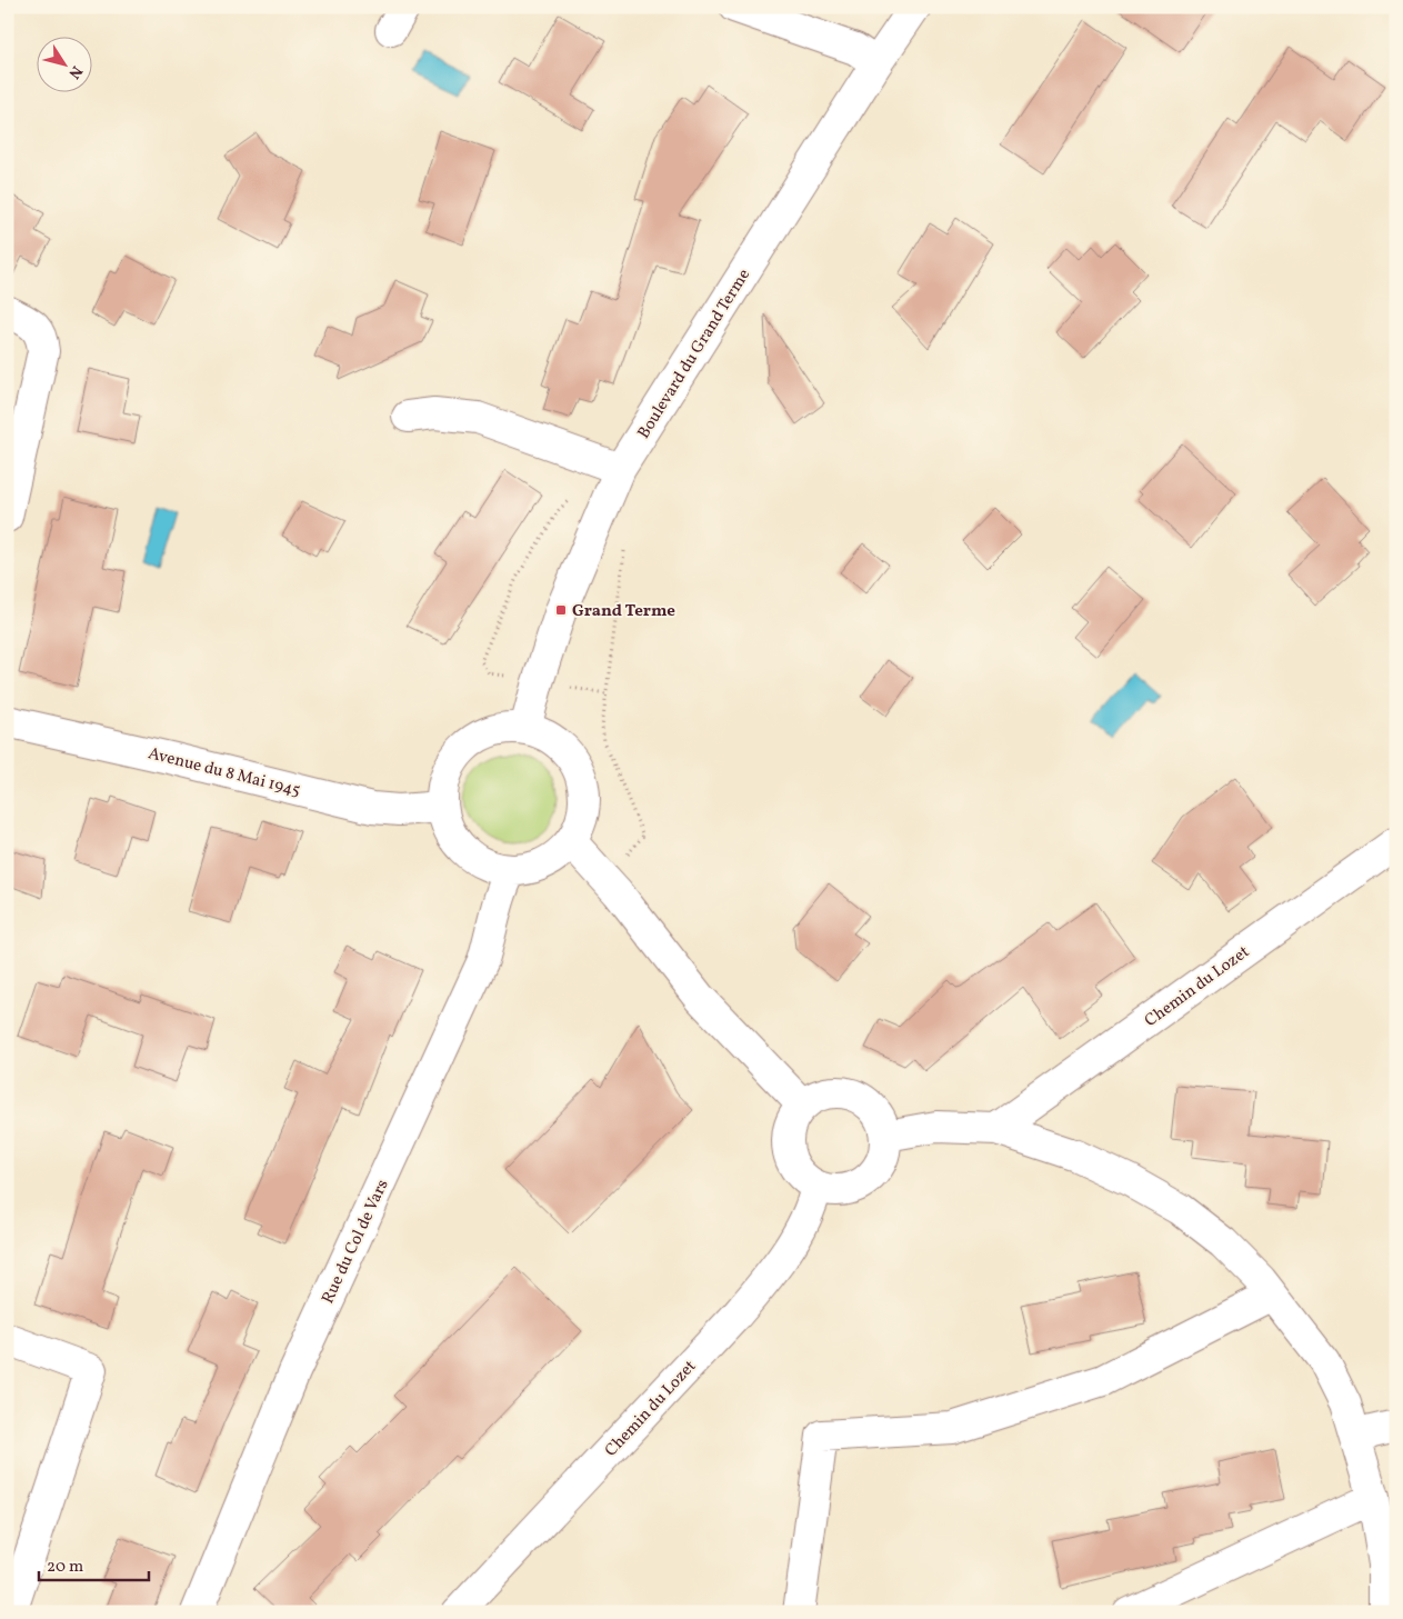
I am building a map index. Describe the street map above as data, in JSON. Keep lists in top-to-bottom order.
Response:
{
  "streets": {
    "street": [
      "Boulevard du Grand Terme",
      "Avenue du 8 Mai 1945",
      "Chemin du Lozet",
      "Rue du Col de Vars"
    ]
  },
  "crossings": [
    ["Boulevard du Grand Terme", "Avenue du 8 Mai 1945"],
    ["Boulevard du Grand Terme", "Rue du Col de Vars"],
    ["Avenue du 8 Mai 1945", "Rue du Col de Vars"]
  ],
  "places": {
    "transit": ["Grand Terme"]
  },
  "scale_bar": "20 m",
  "north": "bottom right"
}
